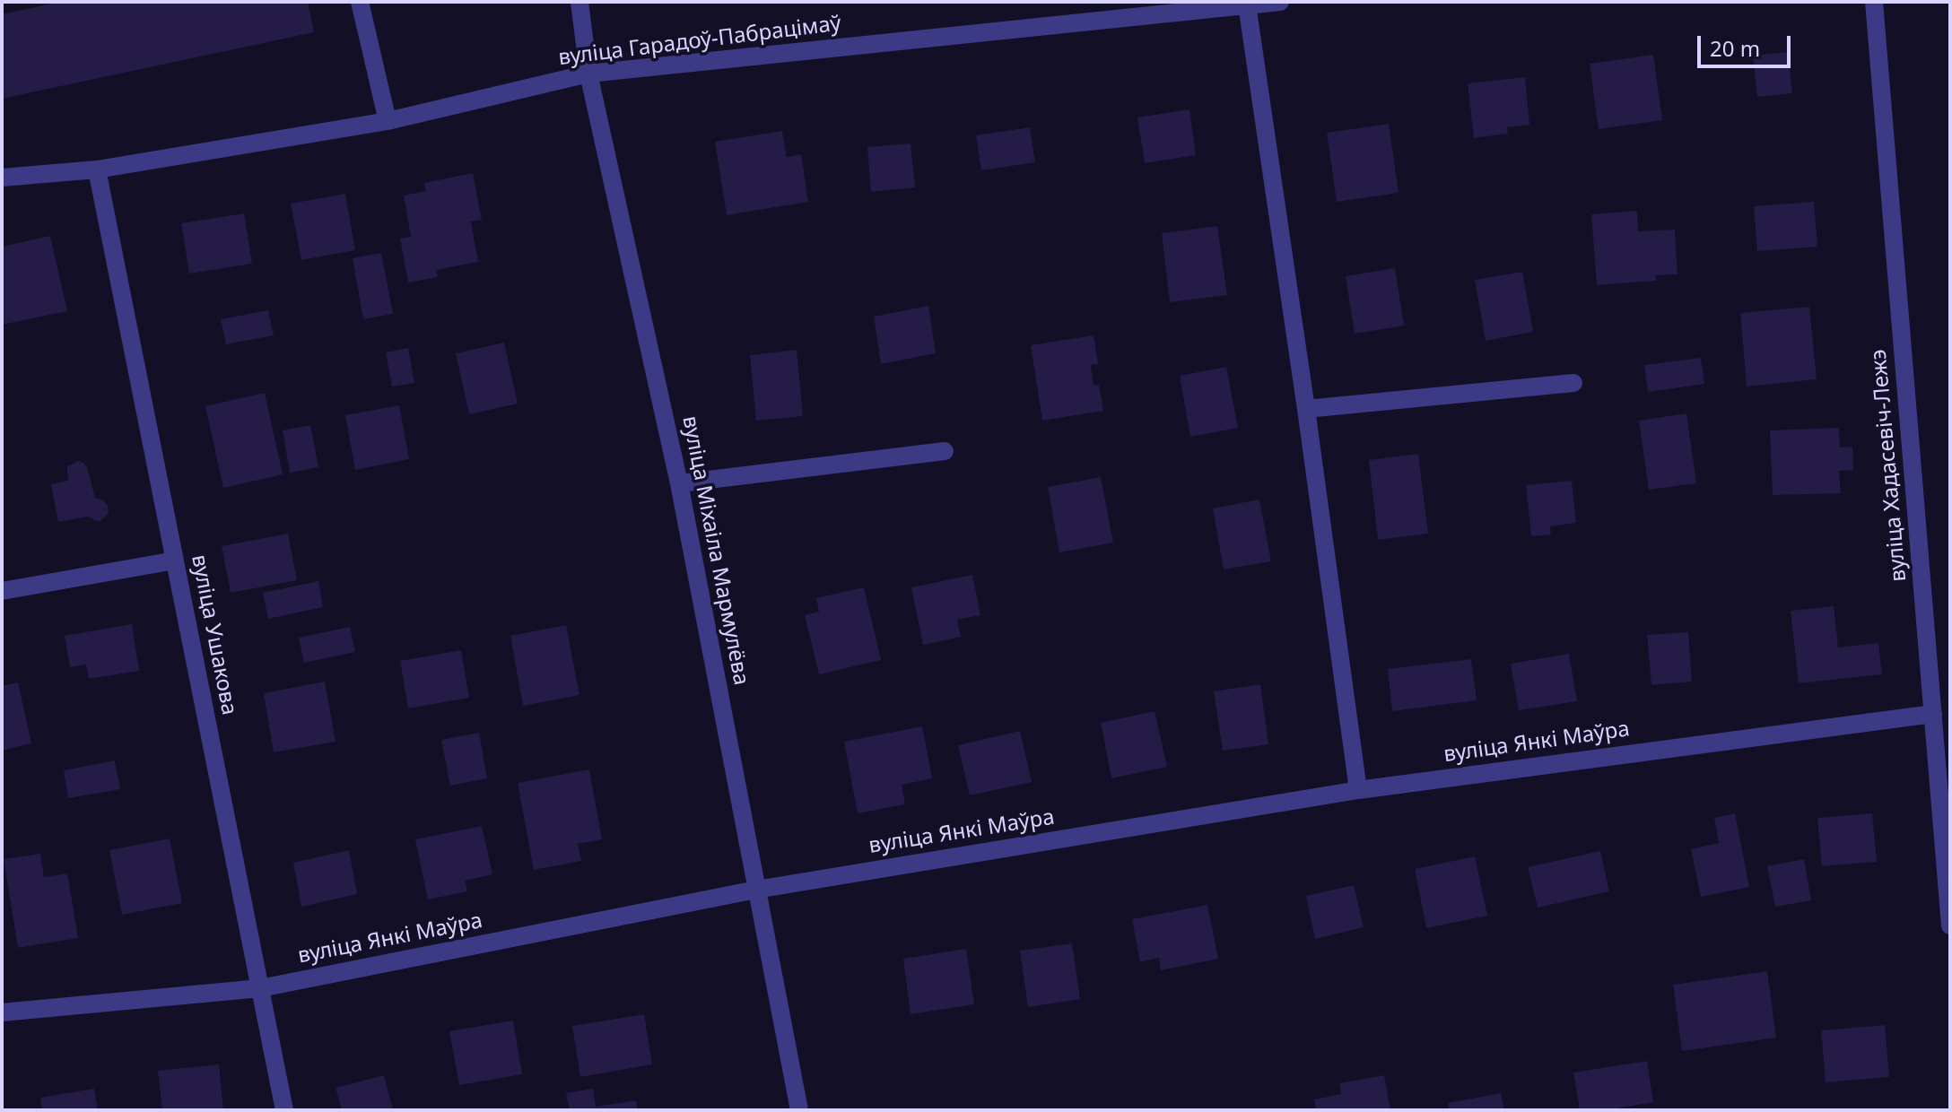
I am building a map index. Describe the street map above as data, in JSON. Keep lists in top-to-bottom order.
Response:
{
  "streets": {
    "street": [
      "вуліца Гарадоў-Пабрацімаў",
      "вуліца Хадасевіч-Лежэ",
      "вуліца Міхаіла Мармулёва",
      "вуліца Ушакова",
      "вуліца Янкі Маўра"
    ]
  },
  "crossings": [
    ["вуліца Гарадоў-Пабрацімаў", "вуліца Міхаіла Мармулёва"],
    ["вуліца Гарадоў-Пабрацімаў", "вуліца Ушакова"],
    ["вуліца Хадасевіч-Лежэ", "вуліца Янкі Маўра"],
    ["вуліца Міхаіла Мармулёва", "вуліца Янкі Маўра"],
    ["вуліца Ушакова", "вуліца Янкі Маўра"]
  ],
  "scale_bar": "20 m"
}
